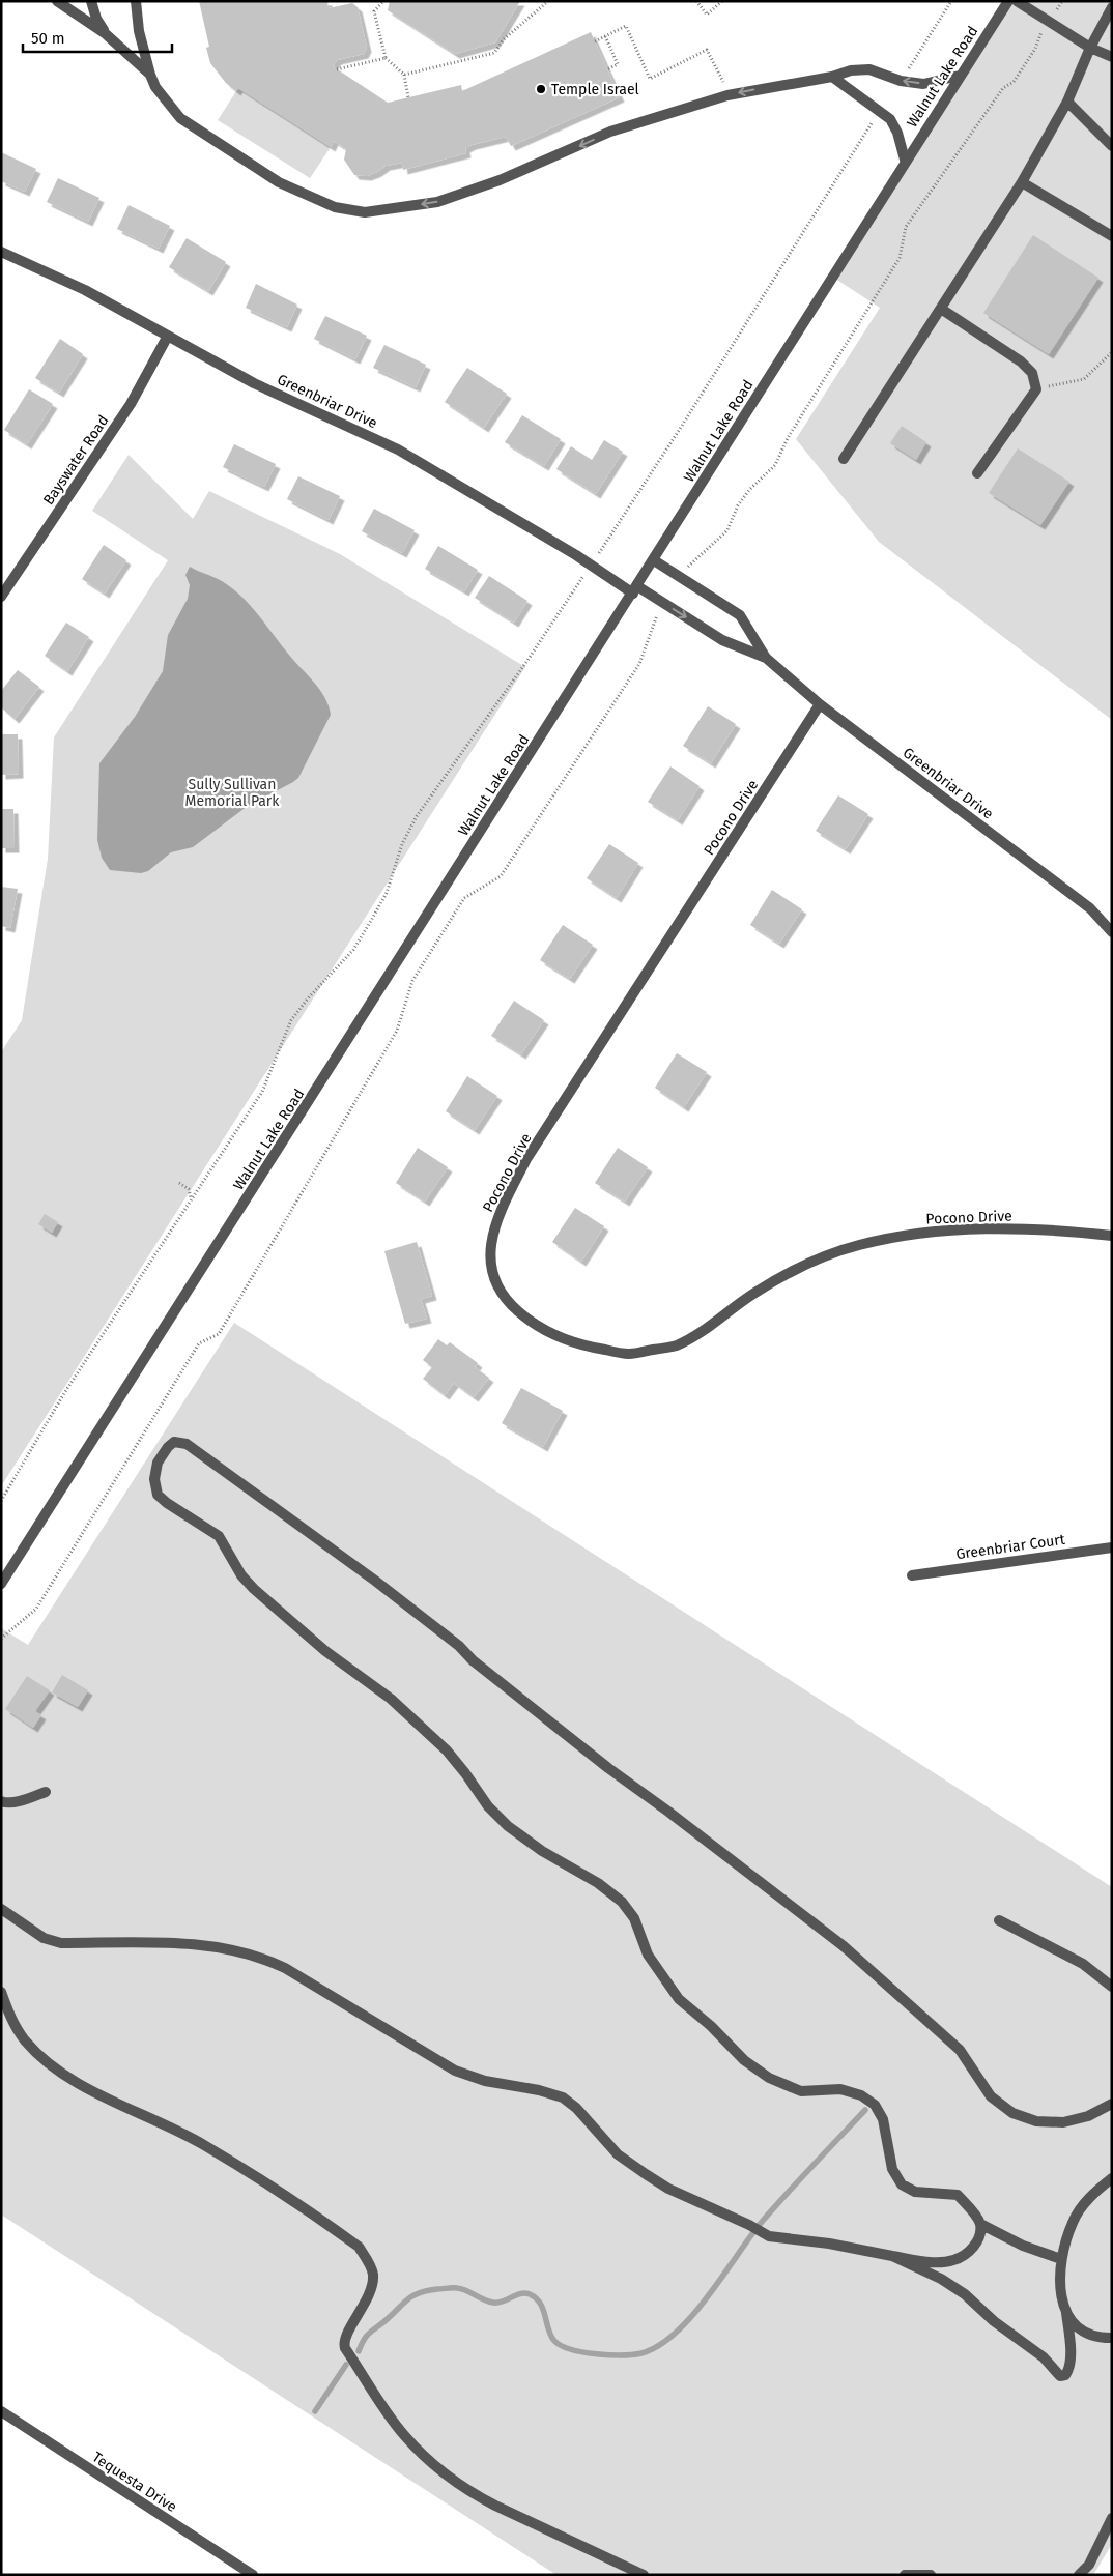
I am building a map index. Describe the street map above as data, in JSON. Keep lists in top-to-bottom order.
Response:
{
  "streets": {
    "street": [
      "Walnut Lake Road",
      "Greenbriar Drive",
      "Bayswater Road",
      "Pocono Drive",
      "Greenbriar Court",
      "Tequesta Drive"
    ]
  },
  "crossings": [
    ["Walnut Lake Road", "Greenbriar Drive"],
    ["Greenbriar Drive", "Bayswater Road"],
    ["Greenbriar Drive", "Pocono Drive"]
  ],
  "parks": ["Sully Sullivan Memorial Park"],
  "places": ["Temple Israel"],
  "scale_bar": "50 m"
}
